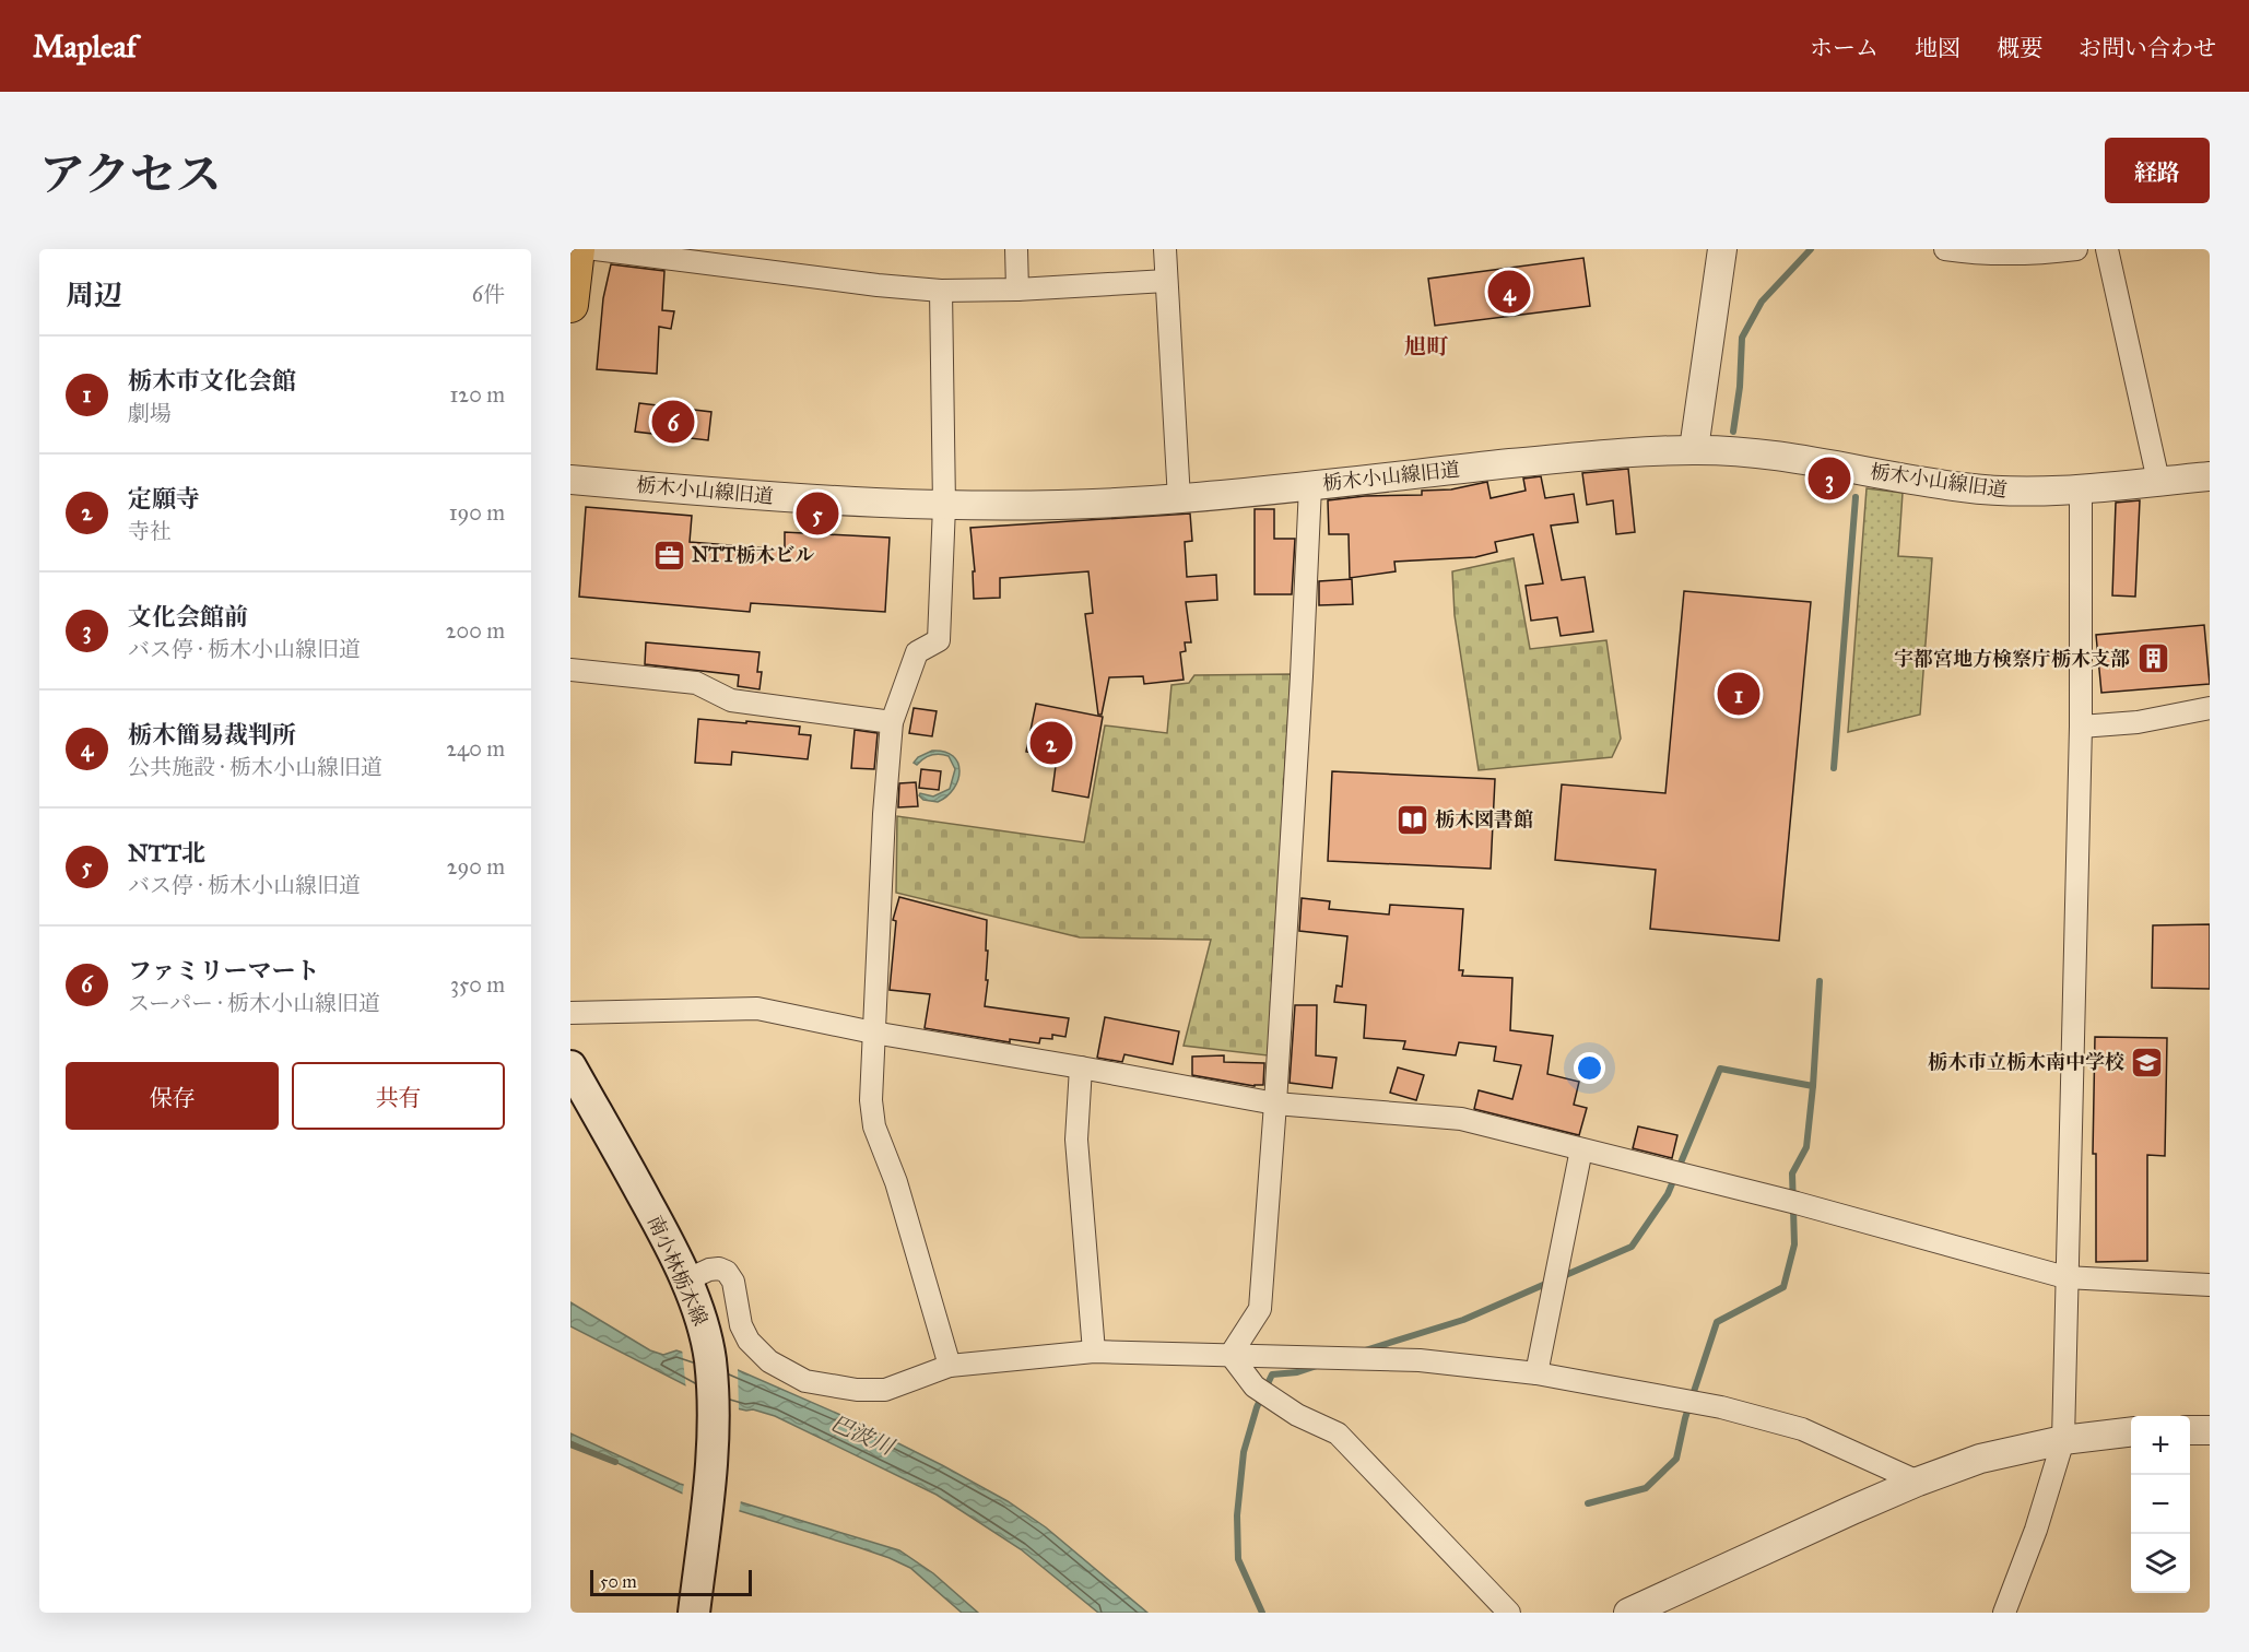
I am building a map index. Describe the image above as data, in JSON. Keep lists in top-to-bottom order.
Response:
{
  "streets": {
    "main road": ["南小林栃木線"],
    "street": ["栃木小山線旧道"]
  },
  "districts": ["旭町"],
  "water": ["巴波川"],
  "places": {
    "office": ["NTT栃木ビル"],
    "building": ["宇都宮地方検察庁栃木支部"],
    "library": ["栃木図書館"],
    "school or university": ["栃木市立栃木南中学校"]
  },
  "scale_bar": "50 m",
  "page": {
    "header": "Mapleaf",
    "nav": [
      "ホーム",
      "地図",
      "概要",
      "お問い合わせ"
    ],
    "title": "アクセス",
    "buttons": [
      "経路",
      ["保存", "共有"]
    ],
    "heading": ["周辺", "6件"],
    "pins": [
      "4",
      "6",
      "3",
      "5",
      "1",
      "2"
    ],
    "list": [
      {
        "mark": "1",
        "name": "栃木市文化会館",
        "note": "劇場",
        "value": "120 m"
      },
      {
        "mark": "2",
        "name": "定願寺",
        "note": "寺社",
        "value": "190 m"
      },
      {
        "mark": "3",
        "name": "文化会館前",
        "note": "バス停 · 栃木小山線旧道",
        "value": "200 m"
      },
      {
        "mark": "4",
        "name": "栃木簡易裁判所",
        "note": "公共施設 · 栃木小山線旧道",
        "value": "240 m"
      },
      {
        "mark": "5",
        "name": "NTT北",
        "note": "バス停 · 栃木小山線旧道",
        "value": "290 m"
      },
      {
        "mark": "6",
        "name": "ファミリーマート",
        "note": "スーパー · 栃木小山線旧道",
        "value": "350 m"
      }
    ],
    "map_buttons": ["+", "−"],
    "scale": "50 m"
  }
}
